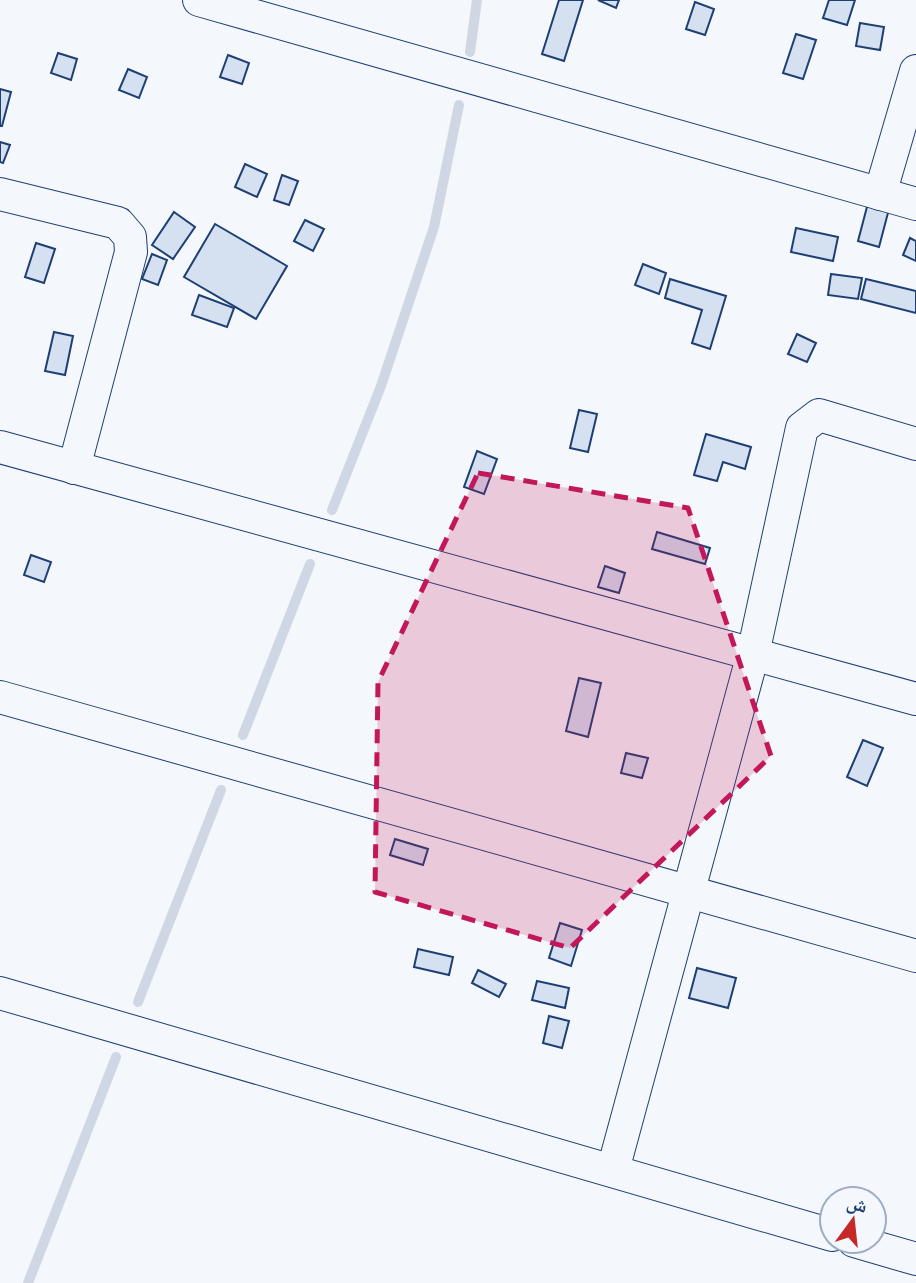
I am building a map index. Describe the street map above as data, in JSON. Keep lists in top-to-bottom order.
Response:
{
  "north": "top"
}
